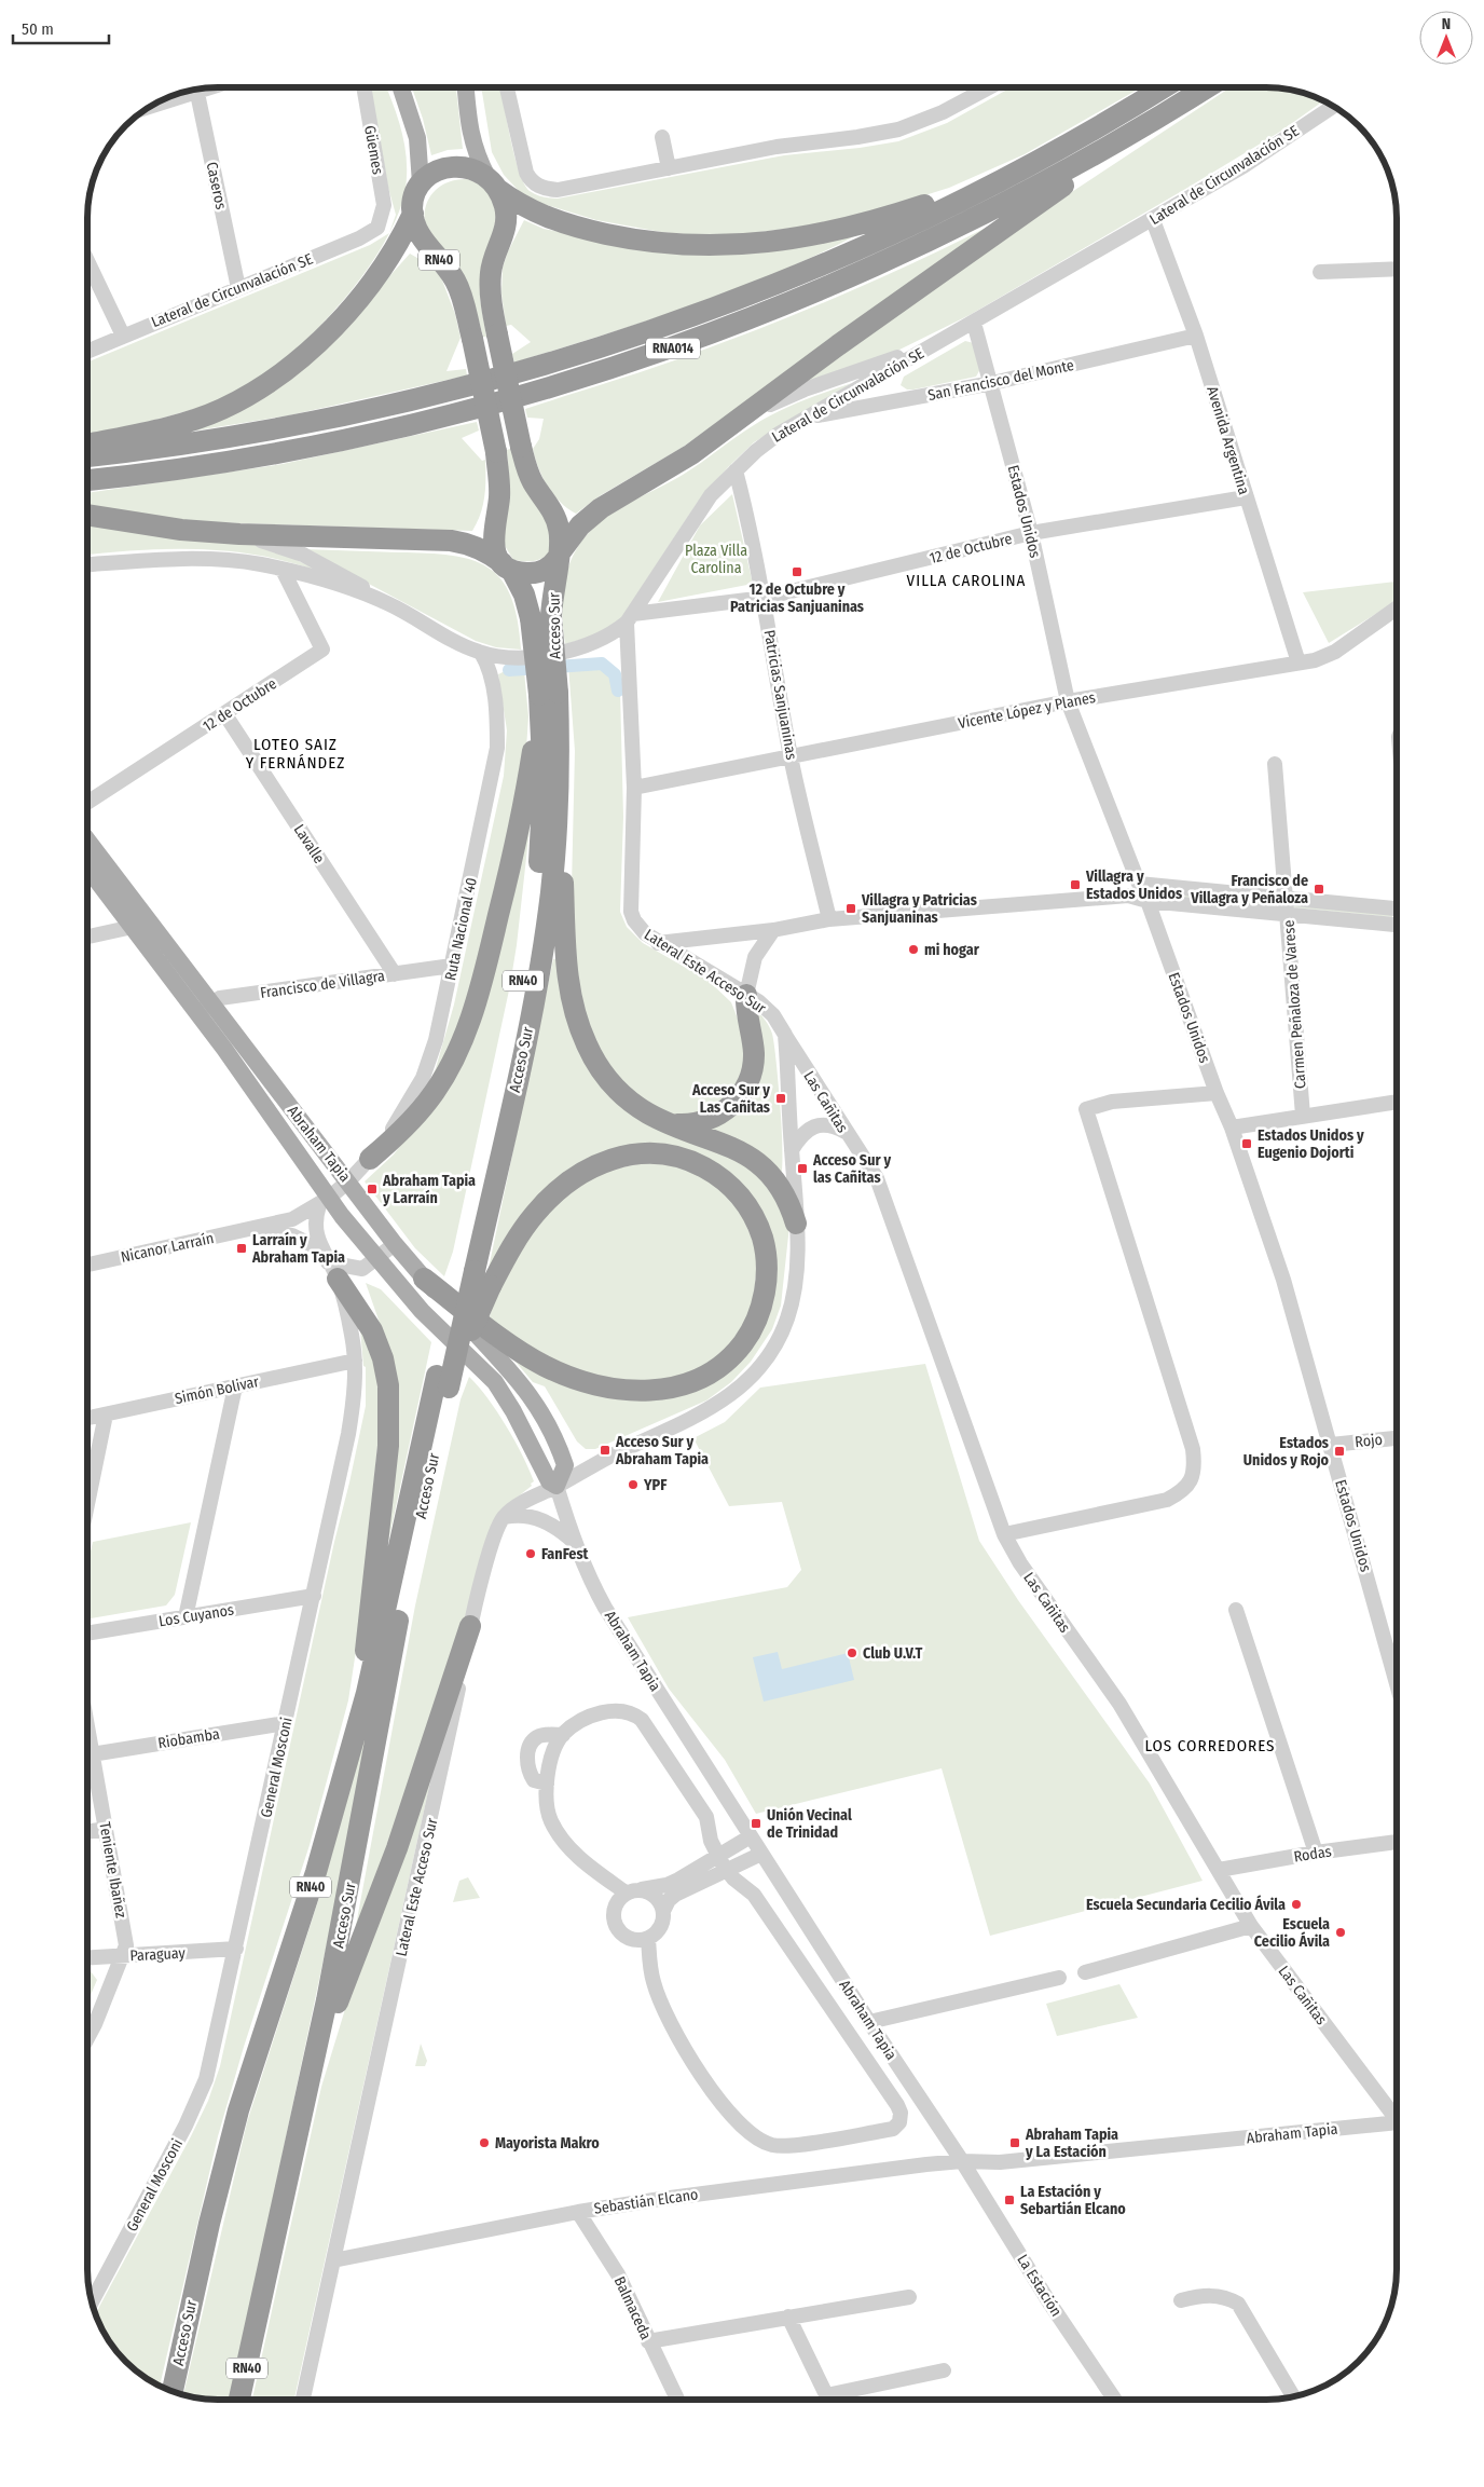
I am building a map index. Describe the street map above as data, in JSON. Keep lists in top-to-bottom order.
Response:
{
  "streets": {
    "highway": ["RN40", "RNA014", "Acceso Sur"],
    "main road": ["Abraham Tapia"],
    "street": [
      "Güemes",
      "Lateral de Circunvalación SE",
      "Caseros",
      "San Francisco del Monte",
      "Avenida Argentina",
      "Estados Unidos",
      "12 de Octubre",
      "Patricias Sanjuaninas",
      "Vicente López y Planes",
      "Lavalle",
      "Ruta Nacional 40",
      "Lateral Este Acceso Sur",
      "Francisco de Villagra",
      "Carmen Peñaloza de Varese",
      "Las Cañitas",
      "Nicanor Larraín",
      "Simón Bolivar",
      "Rojo",
      "Los Cuyanos",
      "Riobamba",
      "General Mosconi",
      "Rodas",
      "Teniente Ibañez",
      "Paraguay",
      "Sebastián Elcano",
      "La Estación",
      "Balmaceda"
    ]
  },
  "crossings": [
    ["Güemes", "Lateral de Circunvalación SE"],
    ["Lateral de Circunvalación SE", "Caseros"],
    ["Lateral de Circunvalación SE", "San Francisco del Monte"],
    ["Lateral de Circunvalación SE", "Avenida Argentina"],
    ["Lateral de Circunvalación SE", "Estados Unidos"],
    ["Lateral de Circunvalación SE", "12 de Octubre"],
    ["Lateral de Circunvalación SE", "Patricias Sanjuaninas"],
    ["Lateral de Circunvalación SE", "Ruta Nacional 40"],
    ["Lateral de Circunvalación SE", "Lateral Este Acceso Sur"],
    ["RN40", "Acceso Sur"],
    ["San Francisco del Monte", "Avenida Argentina"],
    ["San Francisco del Monte", "Estados Unidos"],
    ["Avenida Argentina", "12 de Octubre"],
    ["Avenida Argentina", "Vicente López y Planes"],
    ["Estados Unidos", "12 de Octubre"],
    ["Estados Unidos", "Vicente López y Planes"],
    ["Estados Unidos", "Rojo"],
    ["12 de Octubre", "Patricias Sanjuaninas"],
    ["12 de Octubre", "Lavalle"],
    ["12 de Octubre", "Lateral Este Acceso Sur"],
    ["Patricias Sanjuaninas", "Vicente López y Planes"],
    ["Vicente López y Planes", "Lateral Este Acceso Sur"],
    ["Lavalle", "Francisco de Villagra"],
    ["Ruta Nacional 40", "Francisco de Villagra"],
    ["Ruta Nacional 40", "Abraham Tapia"],
    ["Ruta Nacional 40", "Nicanor Larraín"],
    ["Lateral Este Acceso Sur", "Las Cañitas"],
    ["Lateral Este Acceso Sur", "Abraham Tapia"],
    ["Lateral Este Acceso Sur", "Sebastián Elcano"],
    ["Francisco de Villagra", "Abraham Tapia"],
    ["Las Cañitas", "Rodas"],
    ["Abraham Tapia", "Nicanor Larraín"],
    ["Abraham Tapia", "General Mosconi"],
    ["Abraham Tapia", "Sebastián Elcano"],
    ["Abraham Tapia", "La Estación"],
    ["Nicanor Larraín", "General Mosconi"],
    ["Simón Bolivar", "General Mosconi"],
    ["Los Cuyanos", "General Mosconi"],
    ["Riobamba", "General Mosconi"],
    ["Riobamba", "Teniente Ibañez"],
    ["General Mosconi", "Paraguay"],
    ["Teniente Ibañez", "Paraguay"],
    ["Sebastián Elcano", "La Estación"],
    ["Sebastián Elcano", "Balmaceda"]
  ],
  "districts": ["VILLA CAROLINA", "LOTEO SAIZ Y FERNÁNDEZ", "LOS CORREDORES"],
  "parks": ["Plaza Villa Carolina"],
  "places": {
    "transit": [
      "12 de Octubre y Patricias Sanjuaninas",
      "Villagra y Estados Unidos",
      "Francisco de Villagra y Peñaloza",
      "Villagra y Patricias Sanjuaninas",
      "Acceso Sur y Las Cañitas",
      "Estados Unidos y Eugenio Dojorti",
      "Acceso Sur y las Cañitas",
      "Abraham Tapia y Larraín",
      "Larraín y Abraham Tapia",
      "Acceso Sur y Abraham Tapia",
      "Estados Unidos y Rojo",
      "Unión Vecinal de Trinidad",
      "Abraham Tapia y La Estación",
      "La Estación y Sebartián Elcano"
    ],
    "other": [
      "mi hogar",
      "YPF",
      "FanFest",
      "Club U.V.T",
      "Escuela Secundaria Cecilio Ávila",
      "Escuela Cecilio Ávila",
      "Mayorista Makro"
    ]
  },
  "scale_bar": "50 m",
  "north": "top"
}
